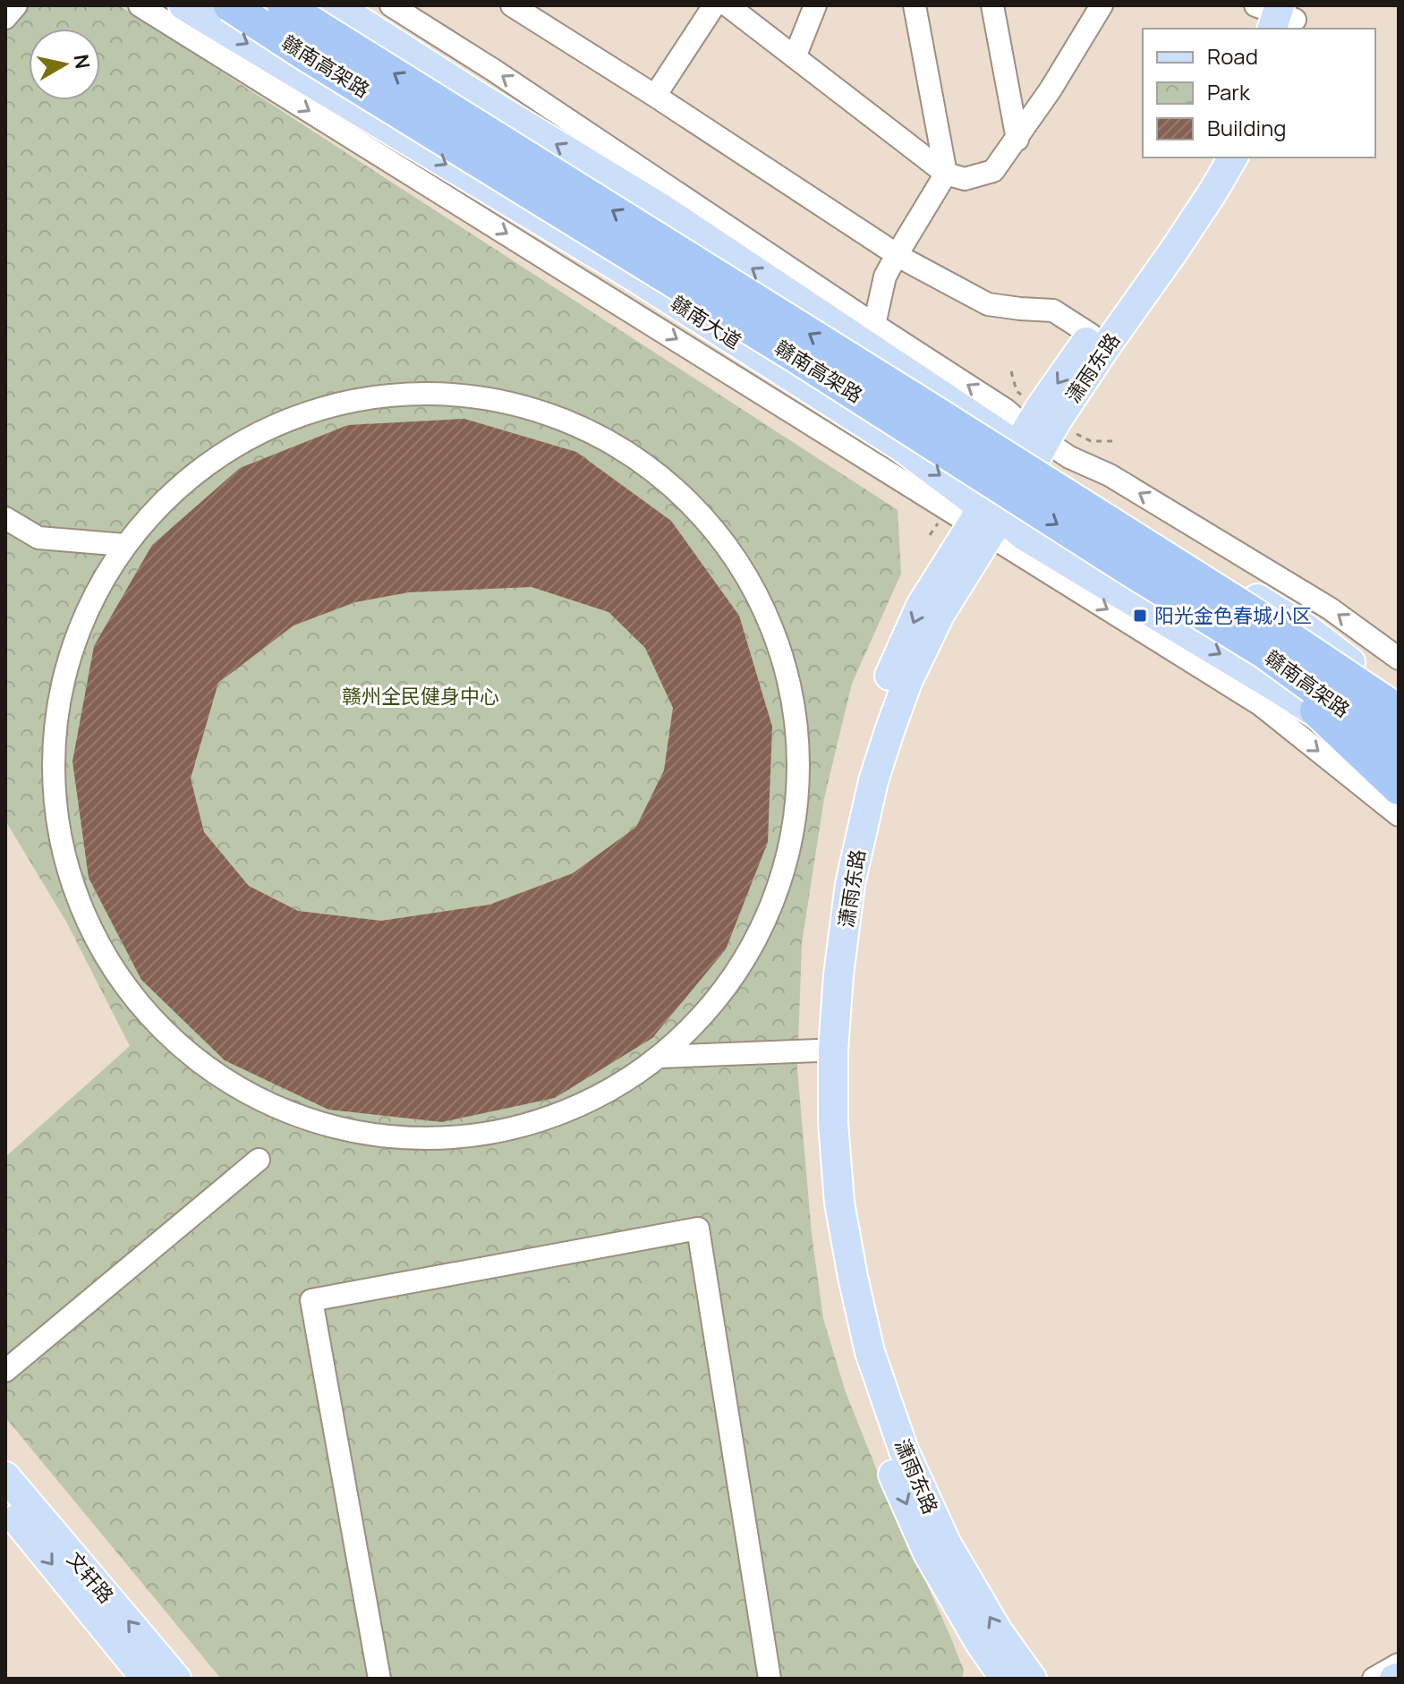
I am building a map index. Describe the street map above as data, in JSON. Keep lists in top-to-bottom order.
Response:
{
  "streets": {
    "highway": ["赣南高架路"],
    "main road": ["赣南大道", "潇雨东路", "文轩路"]
  },
  "crossings": [
    ["赣南大道", "潇雨东路"]
  ],
  "parks": ["赣州全民健身中心"],
  "places": {
    "transit": ["阳光金色春城小区"]
  },
  "legend": ["Road", "Park", "Building"],
  "north": "right"
}
